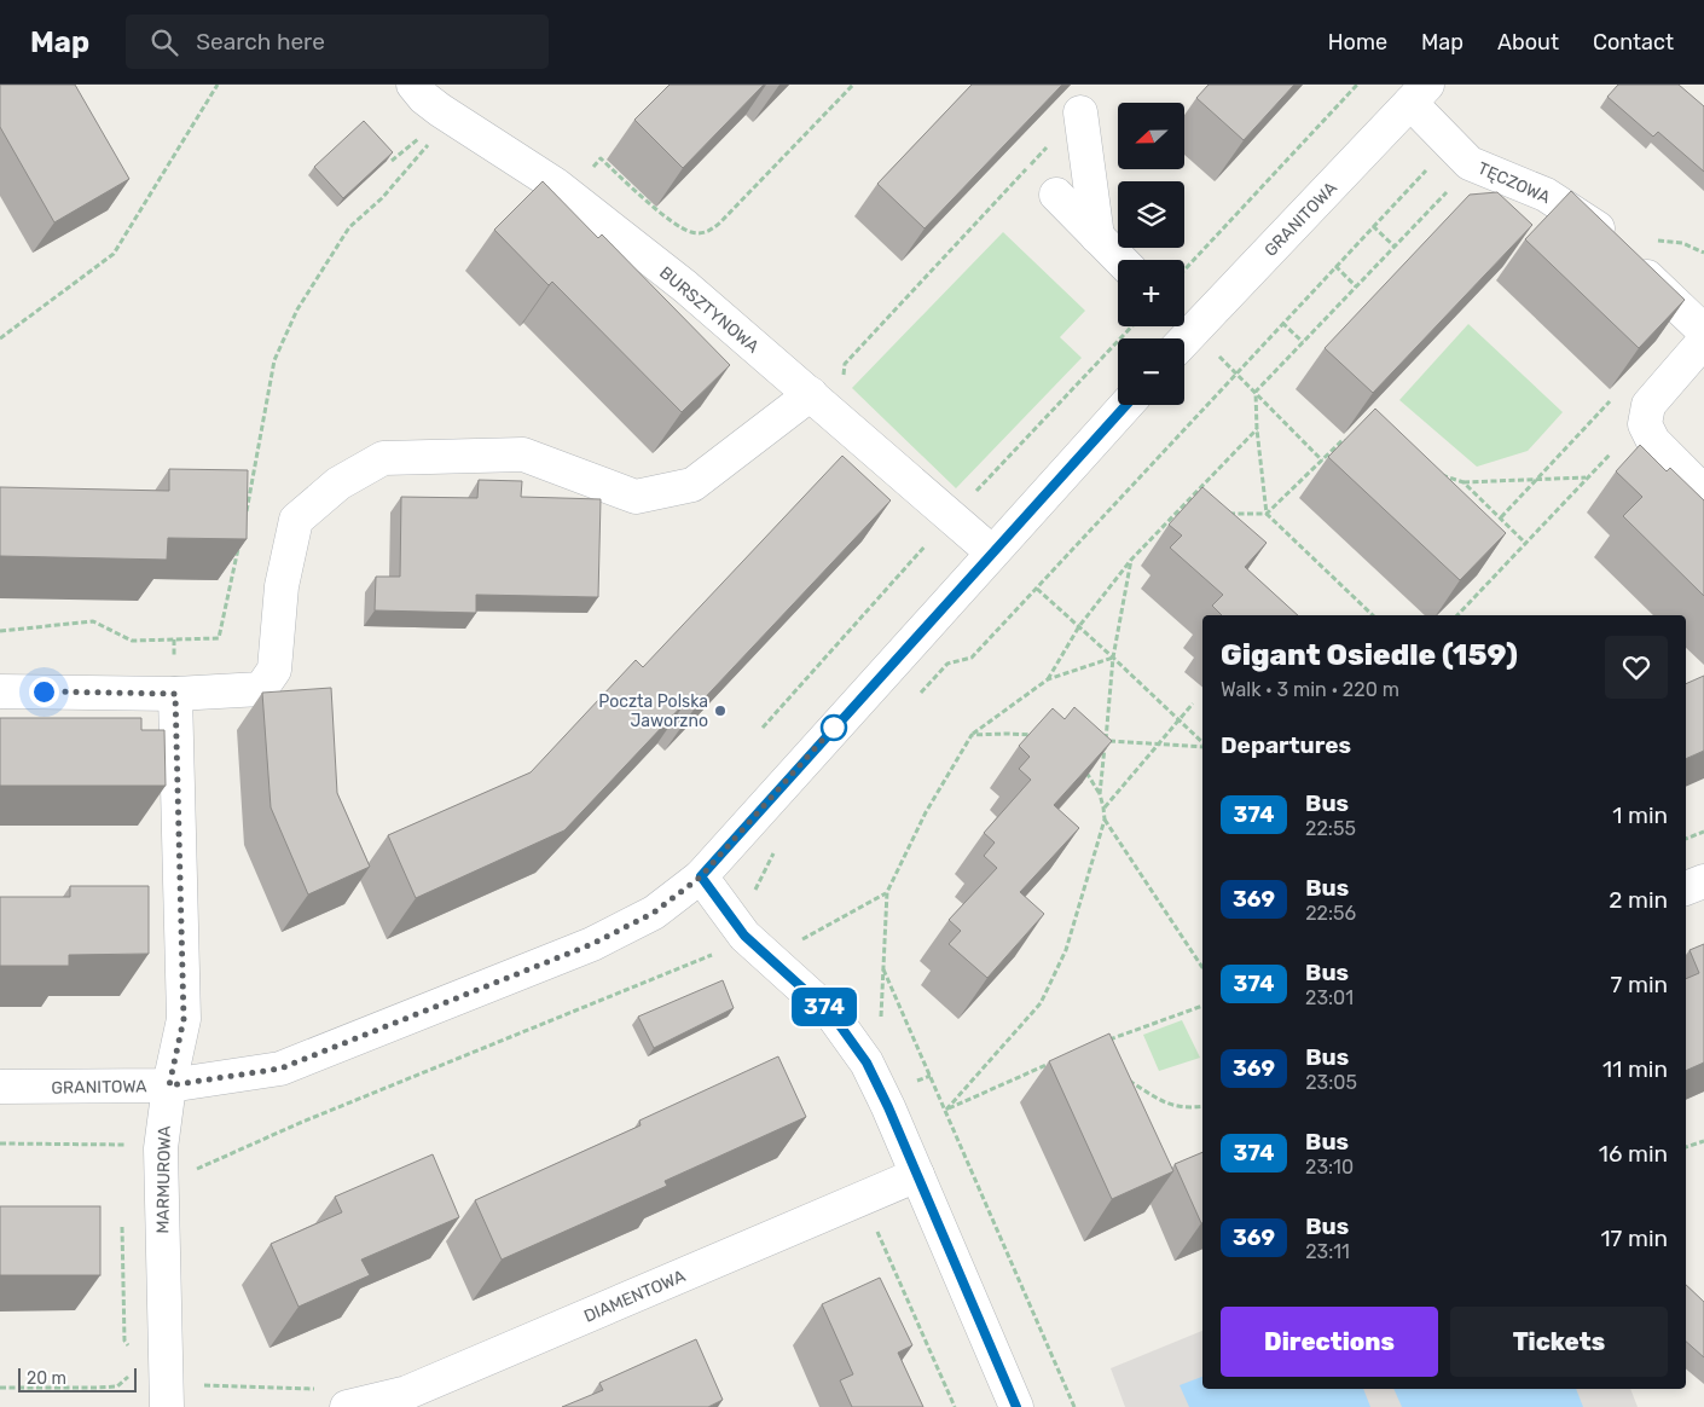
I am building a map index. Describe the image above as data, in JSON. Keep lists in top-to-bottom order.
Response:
{
  "streets": {
    "street": [
      "TĘCZOWA",
      "GRANITOWA",
      "BURSZTYNOWA",
      "MARMUROWA",
      "DIAMENTOWA"
    ]
  },
  "crossings": [
    ["TĘCZOWA", "GRANITOWA"],
    ["GRANITOWA", "BURSZTYNOWA"],
    ["GRANITOWA", "MARMUROWA"]
  ],
  "places": ["Poczta Polska Jaworzno"],
  "lines": ["bus line 374"],
  "scale_bar": "20 m",
  "north": "left",
  "page": {
    "header": "Map",
    "search": "Search here",
    "nav": [
      "Home",
      "Map",
      "About",
      "Contact"
    ],
    "on_map": "374",
    "map_buttons": ["+", "−"],
    "heading": [
      ["Gigant Osiedle (159)", "Walk · 3 min · 220 m"],
      "Departures"
    ],
    "list": [
      {
        "mark": "374",
        "name": "Bus",
        "note": "22:55",
        "value": "1 min"
      },
      {
        "mark": "369",
        "name": "Bus",
        "note": "22:56",
        "value": "2 min"
      },
      {
        "mark": "374",
        "name": "Bus",
        "note": "23:01",
        "value": "7 min"
      },
      {
        "mark": "369",
        "name": "Bus",
        "note": "23:05",
        "value": "11 min"
      },
      {
        "mark": "374",
        "name": "Bus",
        "note": "23:10",
        "value": "16 min"
      },
      {
        "mark": "369",
        "name": "Bus",
        "note": "23:11",
        "value": "17 min"
      }
    ],
    "buttons": ["Directions", "Tickets"],
    "scale": "20 m"
  }
}
